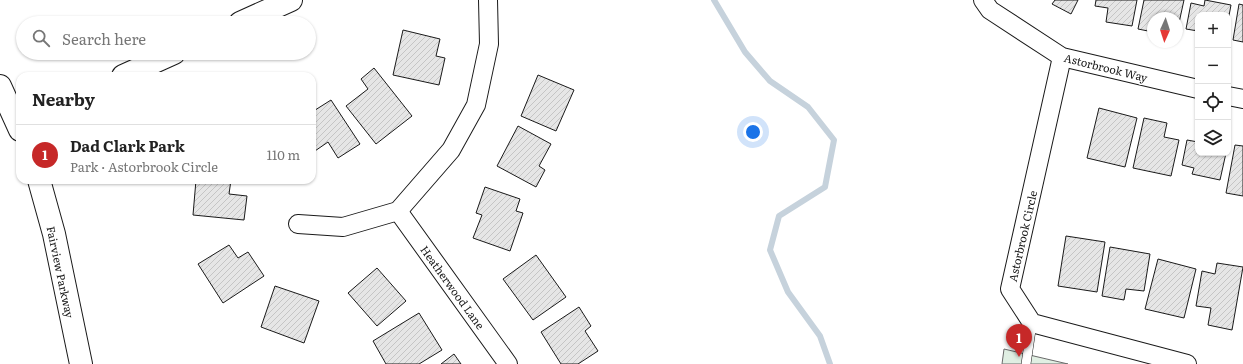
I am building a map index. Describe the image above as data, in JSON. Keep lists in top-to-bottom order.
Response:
{
  "streets": {
    "main road": ["Fairview Parkway"],
    "street": ["Astorbrook Way", "Astorbrook Circle", "Heatherwood Lane"]
  },
  "crossings": [
    ["Astorbrook Way", "Astorbrook Circle"]
  ],
  "north": "bottom",
  "page": {
    "map_buttons": ["+", "−"],
    "search": "Search here",
    "heading": "Nearby",
    "list": [
      {
        "mark": "1",
        "name": "Dad Clark Park",
        "note": "Park · Astorbrook Circle",
        "value": "110 m"
      }
    ],
    "pins": "1"
  }
}
